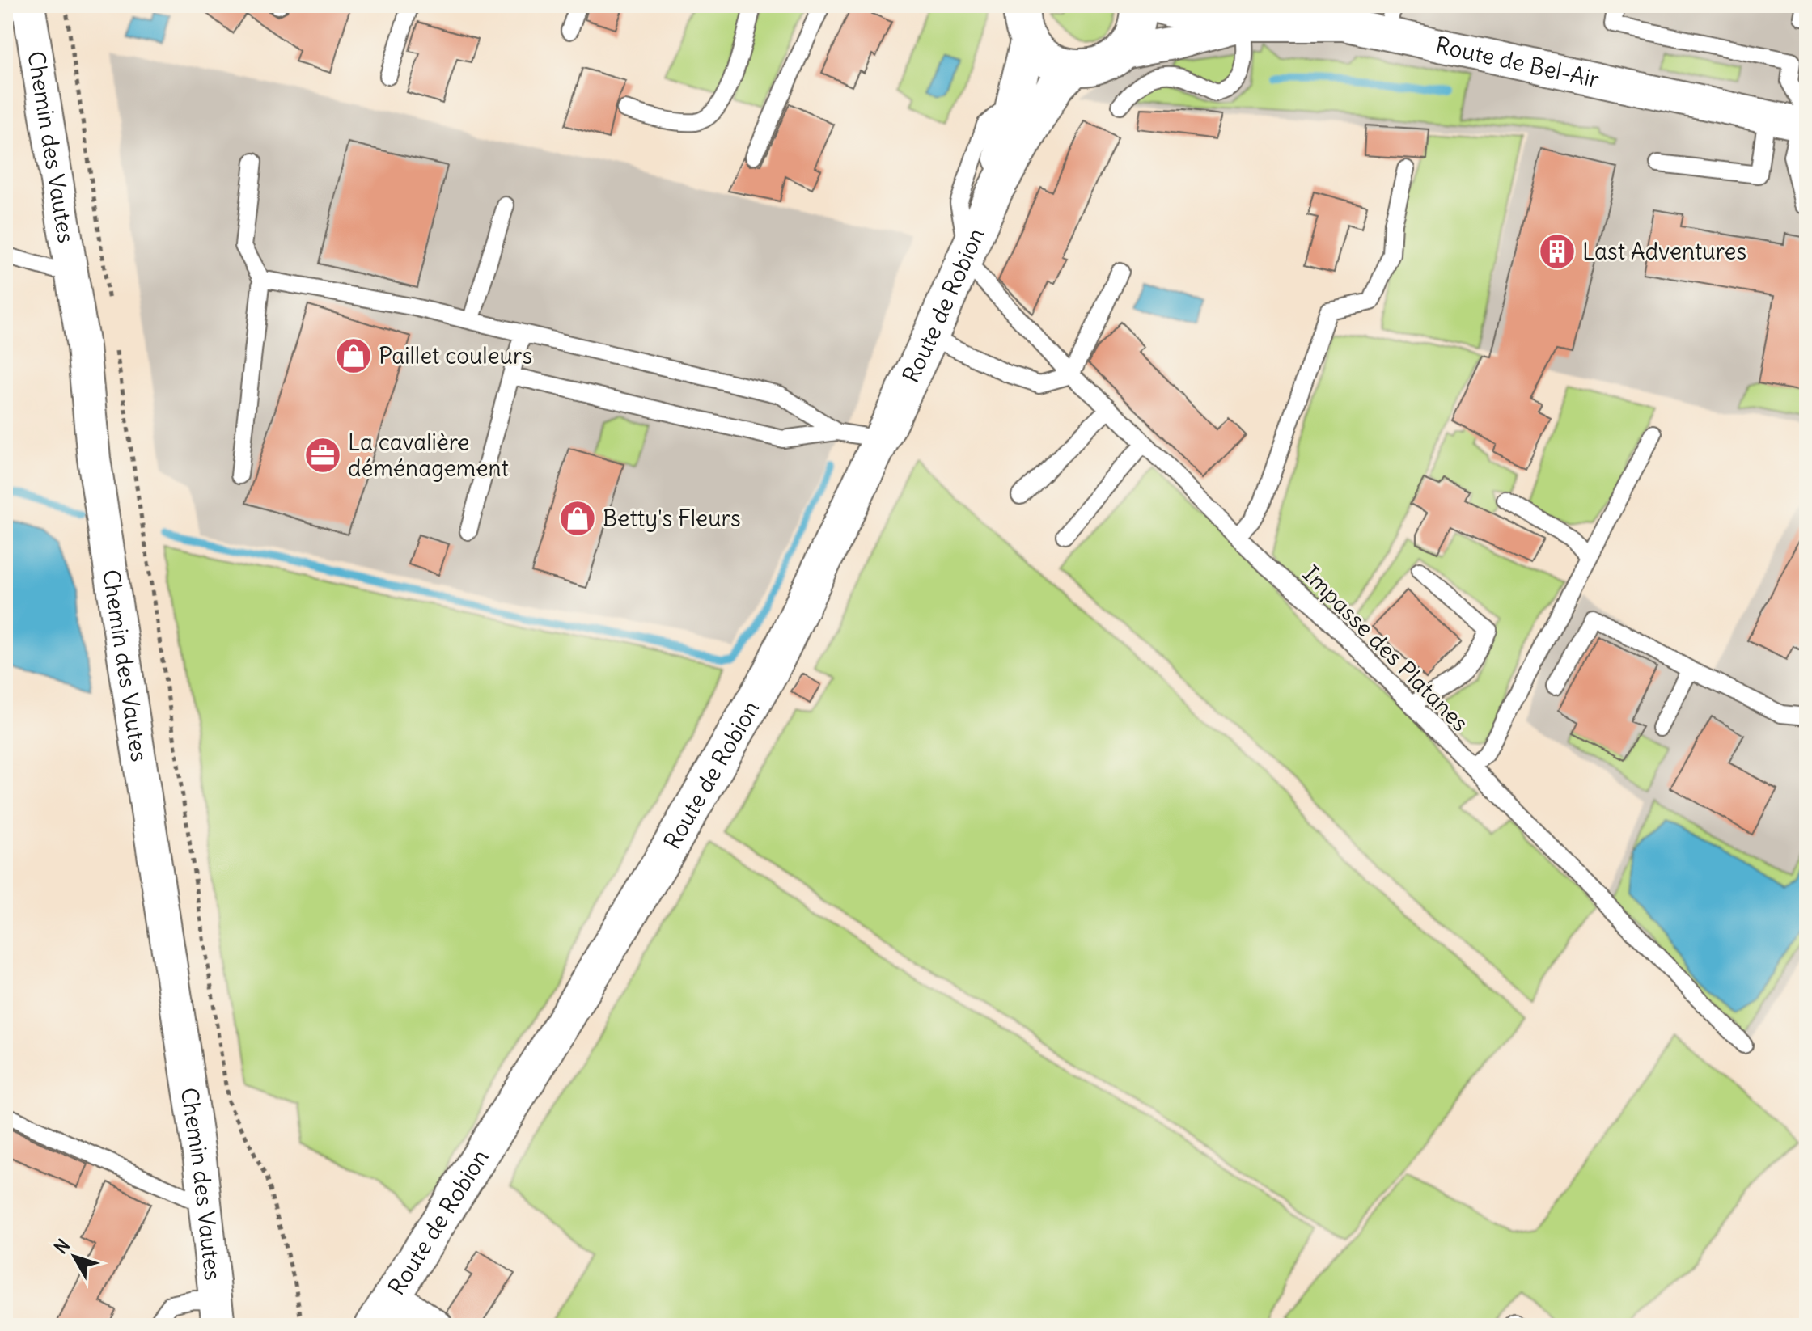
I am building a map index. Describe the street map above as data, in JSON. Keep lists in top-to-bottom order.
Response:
{
  "streets": {
    "main road": ["Route de Robion"],
    "street": ["Route de Bel-Air", "Chemin des Vautes"],
    "lane": ["Impasse des Platanes"]
  },
  "crossings": [
    ["Route de Robion", "Impasse des Platanes"]
  ],
  "places": {
    "building": ["Last Adventures"],
    "shop": ["Paillet couleurs", "Betty's Fleurs"],
    "office": ["La cavalière déménagement"]
  },
  "north": "top left"
}
